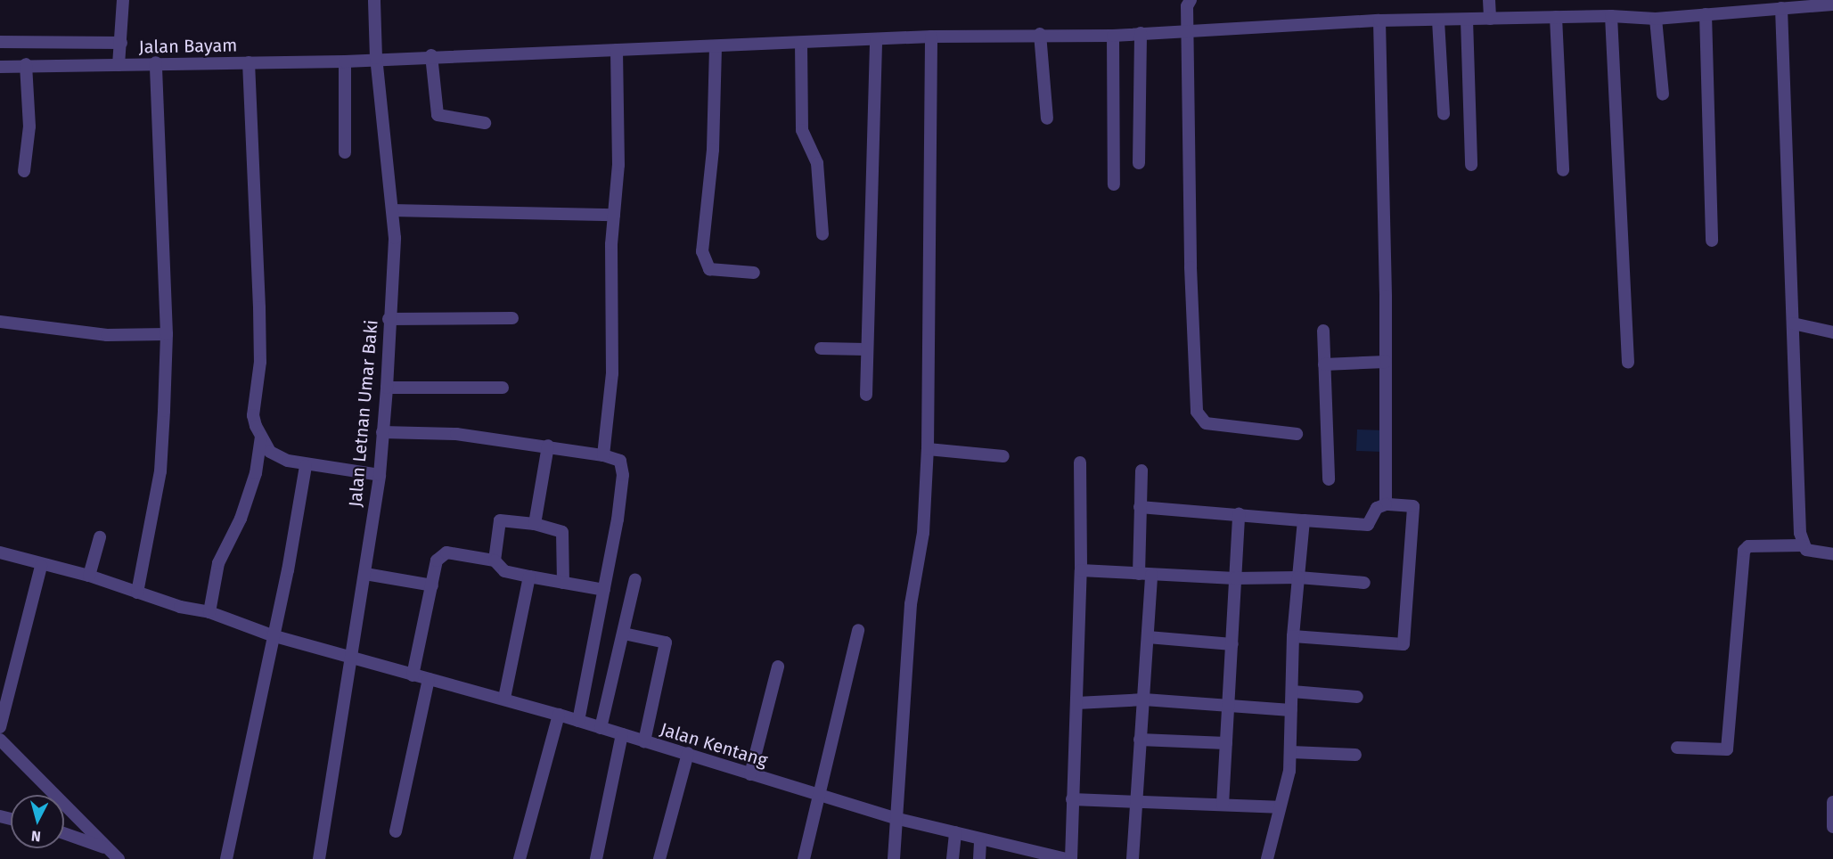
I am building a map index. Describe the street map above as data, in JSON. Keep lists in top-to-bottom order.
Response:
{
  "streets": {
    "street": ["Jalan Bayam", "Jalan Letnan Umar Baki", "Jalan Kentang"]
  },
  "crossings": [
    ["Jalan Bayam", "Jalan Letnan Umar Baki"],
    ["Jalan Letnan Umar Baki", "Jalan Kentang"]
  ],
  "north": "bottom"
}
